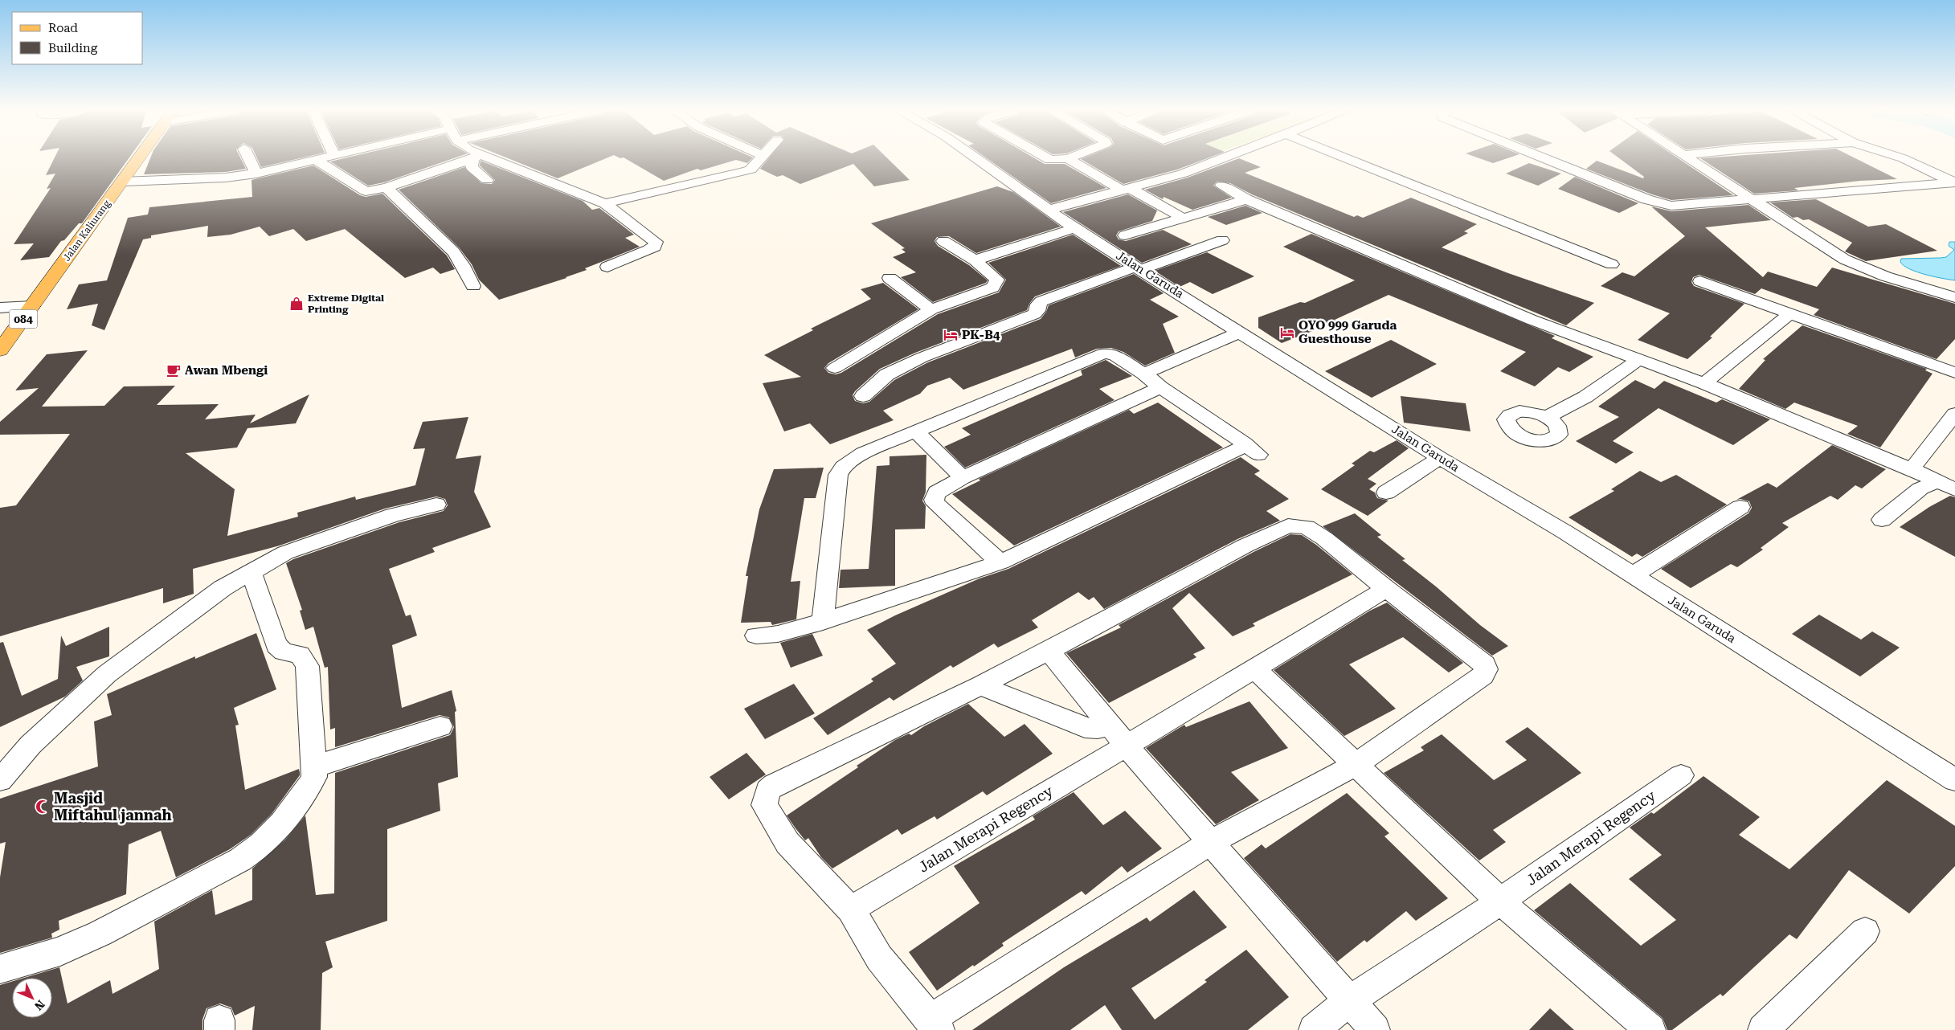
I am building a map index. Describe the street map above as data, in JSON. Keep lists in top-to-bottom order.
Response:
{
  "streets": {
    "main road": ["Jalan Kaliurang", "084"],
    "street": ["Jalan Garuda", "Jalan Merapi Regency"]
  },
  "places": {
    "shop": ["Extreme Digital Printing"],
    "hotel": ["OYO 999 Garuda Guesthouse", "PK-B4"],
    "cafe": ["Awan Mbengi"],
    "mosque": ["Masjid Miftahul jannah"]
  },
  "legend": ["Road", "Building"],
  "north": "bottom right"
}
